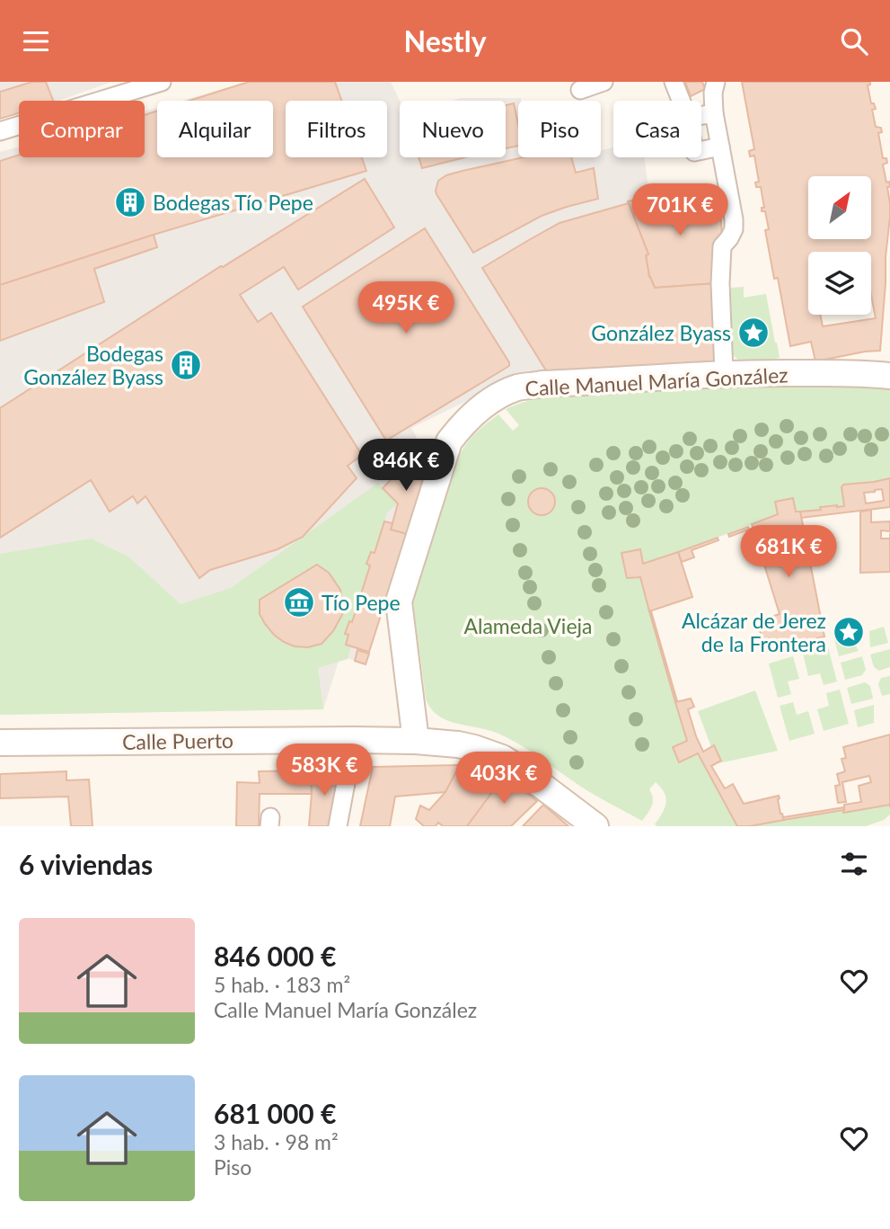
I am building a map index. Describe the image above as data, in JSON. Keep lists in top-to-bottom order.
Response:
{
  "streets": {
    "street": ["Calle Manuel María González", "Calle Puerto"]
  },
  "crossings": [
    ["Calle Manuel María González", "Calle Puerto"]
  ],
  "parks": ["Alameda Vieja"],
  "places": {
    "building": ["Bodegas Tío Pepe", "Bodegas González Byass"],
    "place": ["González Byass", "Alcázar de Jerez de la Frontera"],
    "museum": ["Tío Pepe"]
  },
  "north": "top right",
  "page": {
    "header": "Nestly",
    "chip": [
      "Comprar",
      "Alquilar",
      "Filtros",
      "Nuevo",
      "Piso",
      "Casa"
    ],
    "price": [
      "701K €",
      "495K €",
      "846K €",
      "681K €",
      "583K €",
      "403K €"
    ],
    "heading": "6 viviendas",
    "list": [
      {
        "name": "846 000 €",
        "note": "5 hab. · 183 m² · Calle Manuel María González"
      },
      {
        "name": "681 000 €",
        "note": "3 hab. · 98 m² · Piso"
      }
    ]
  }
}
